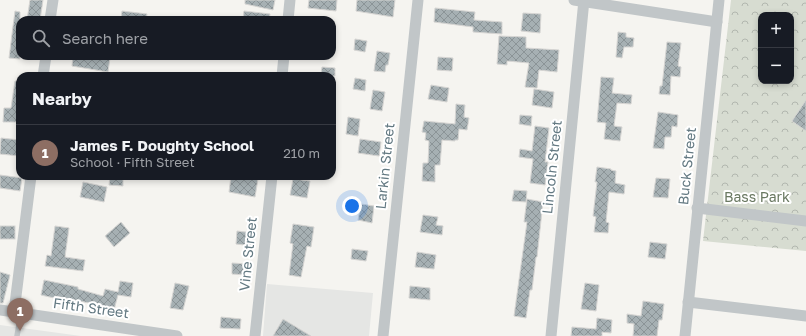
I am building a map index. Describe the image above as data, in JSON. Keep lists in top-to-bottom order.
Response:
{
  "streets": {
    "street": [
      "Larkin Street",
      "Buck Street",
      "Lincoln Street",
      "Vine Street",
      "Fifth Street"
    ]
  },
  "parks": ["Bass Park"],
  "page": {
    "map_buttons": ["+", "−"],
    "search": "Search here",
    "heading": "Nearby",
    "list": [
      {
        "mark": "1",
        "name": "James F. Doughty School",
        "note": "School · Fifth Street",
        "value": "210 m"
      }
    ],
    "pins": "1"
  }
}
